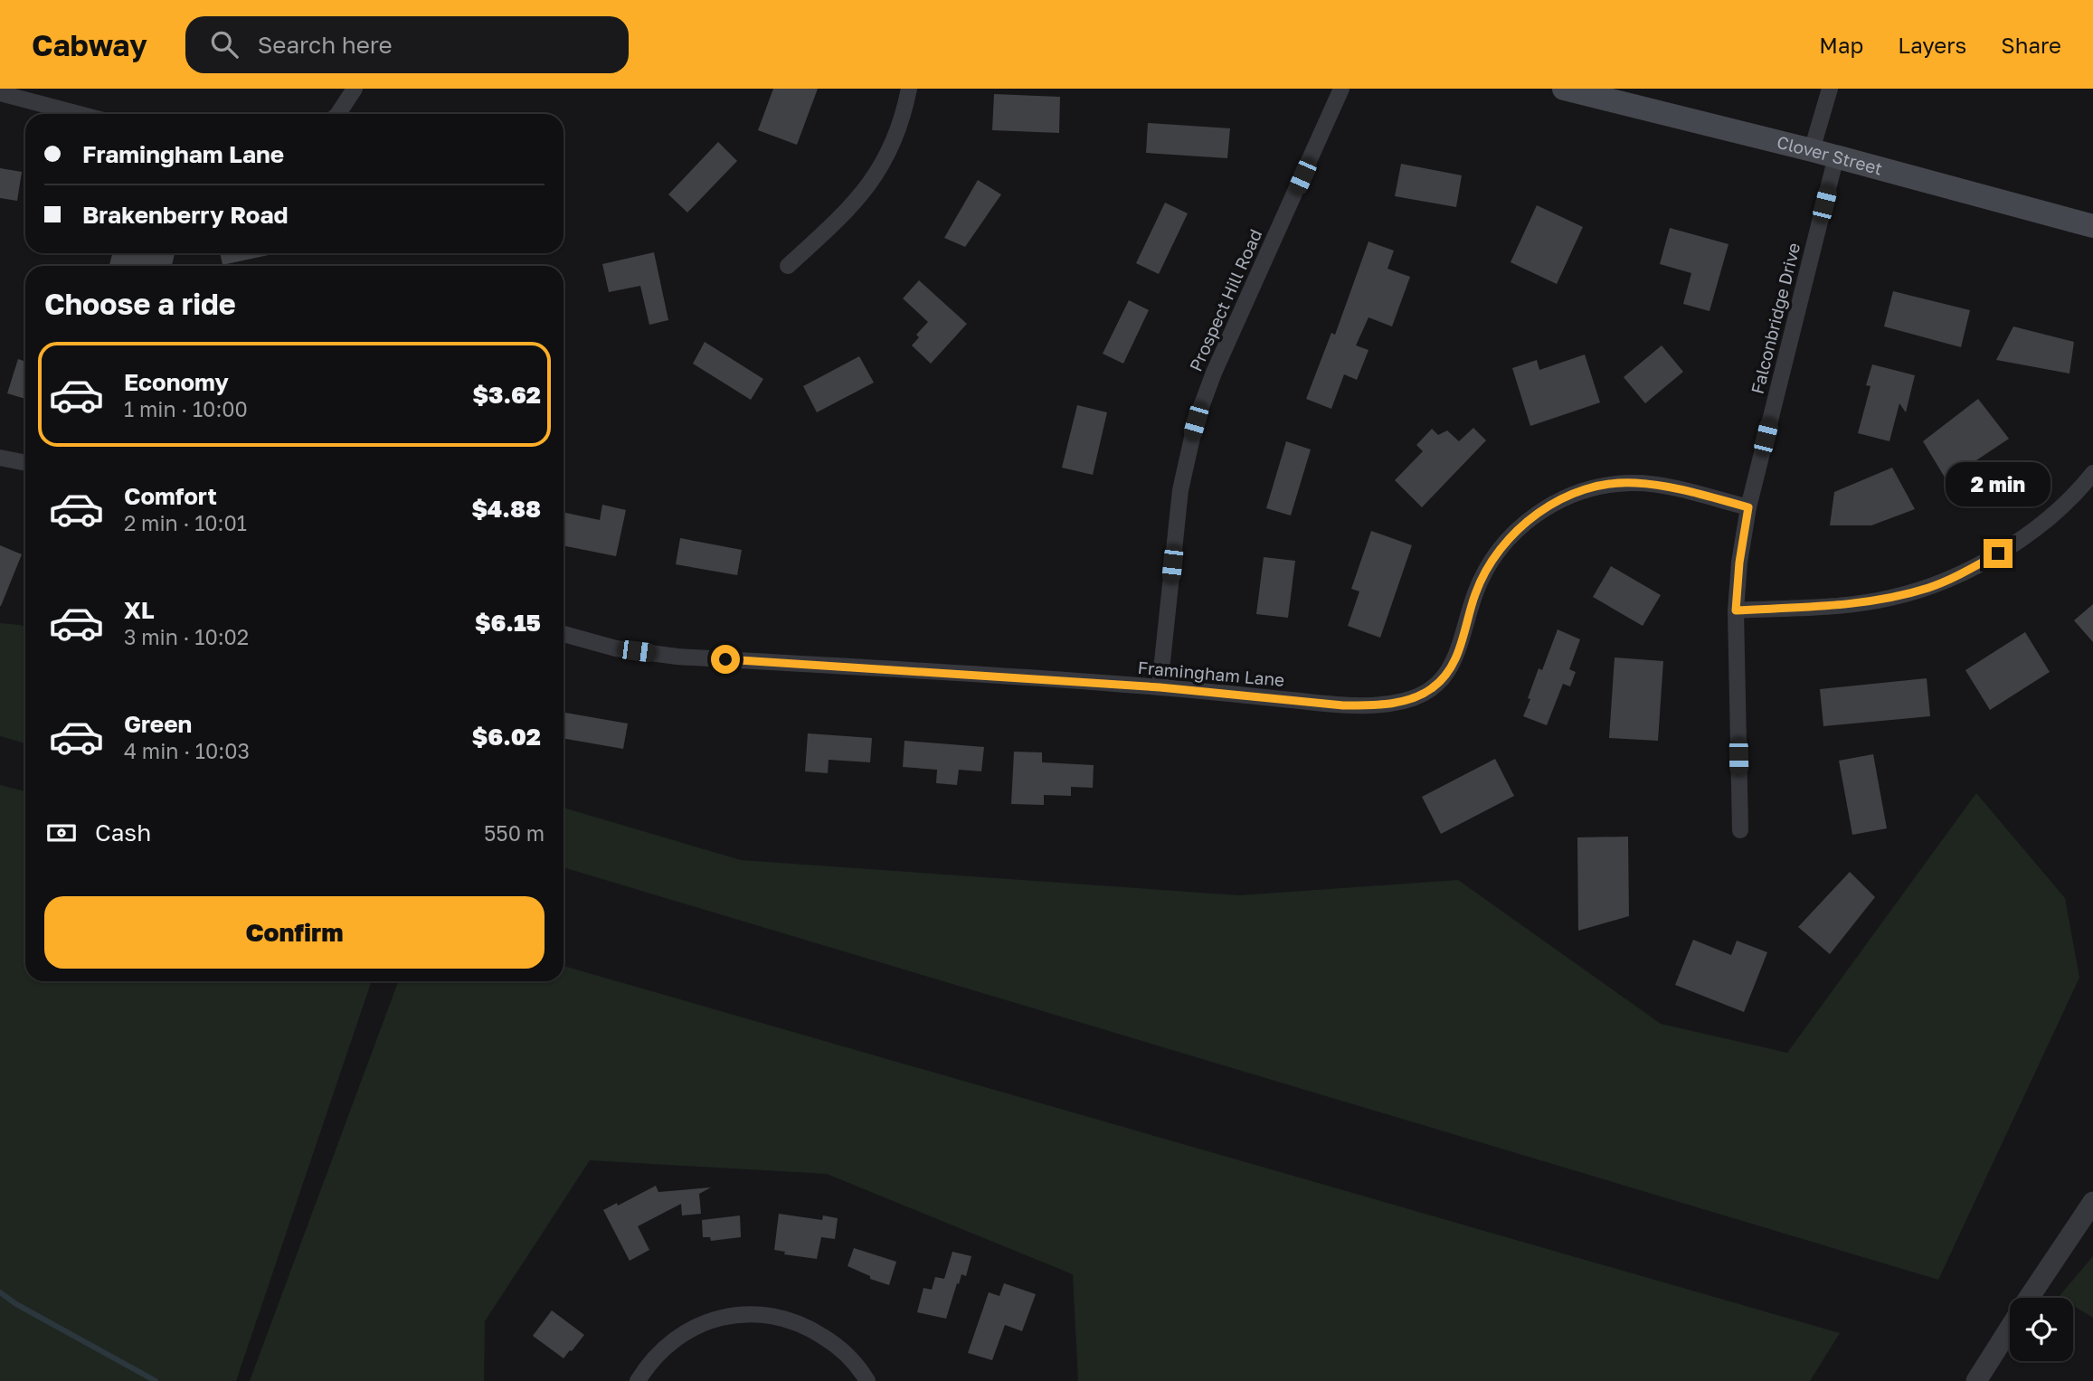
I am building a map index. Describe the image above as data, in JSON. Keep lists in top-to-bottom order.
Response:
{
  "streets": {
    "main road": ["Clover Street"],
    "street": ["Prospect Hill Road", "Falconbridge Drive", "Framingham Lane"]
  },
  "crossings": [
    ["Clover Street", "Falconbridge Drive"],
    ["Prospect Hill Road", "Framingham Lane"],
    ["Falconbridge Drive", "Framingham Lane"]
  ],
  "page": {
    "header": "Cabway",
    "search": "Search here",
    "nav": ["Map", "Layers", "Share"],
    "banner": ["Framingham Lane", "Brakenberry Road"],
    "heading": "Choose a ride",
    "list": [
      {
        "name": "Economy",
        "note": "1 min · 10:00",
        "value": "$3.62"
      },
      {
        "name": "Comfort",
        "note": "2 min · 10:01",
        "value": "$4.88"
      },
      {
        "name": "XL",
        "note": "3 min · 10:02",
        "value": "$6.15"
      },
      {
        "name": "Green",
        "note": "4 min · 10:03",
        "value": "$6.02"
      }
    ],
    "bubble": "2 min",
    "pay": ["Cash", "550 m"],
    "buttons": "Confirm"
  }
}
